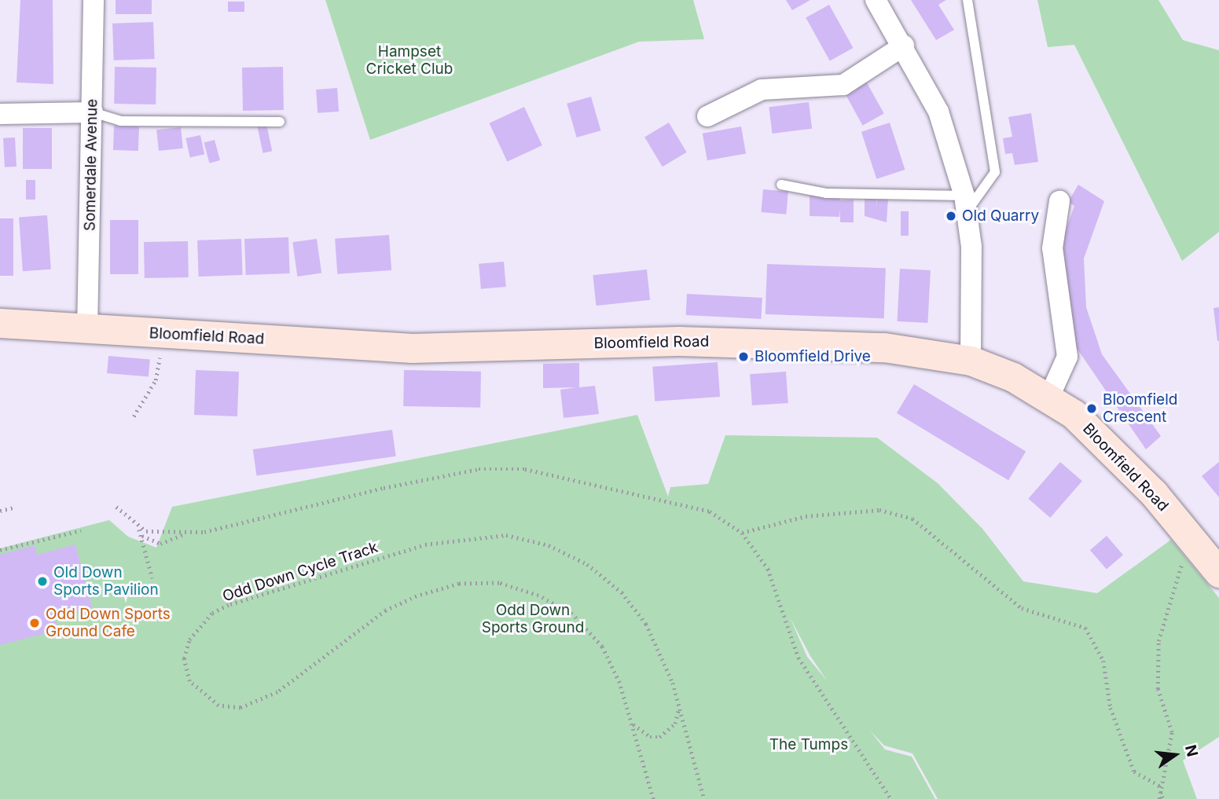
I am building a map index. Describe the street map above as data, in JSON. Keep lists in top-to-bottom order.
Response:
{
  "streets": {
    "street": ["Somerdale Avenue", "Bloomfield Road"],
    "path": ["Odd Down Cycle Track"]
  },
  "crossings": [
    ["Somerdale Avenue", "Bloomfield Road"]
  ],
  "parks": ["Hampset Cricket Club", "Odd Down Sports Ground", "The Tumps"],
  "places": [
    "Old Quarry",
    "Bloomfield Drive",
    "Bloomfield Crescent",
    "Old Down Sports Pavilion",
    "Odd Down Sports Ground Cafe"
  ],
  "north": "right"
}
